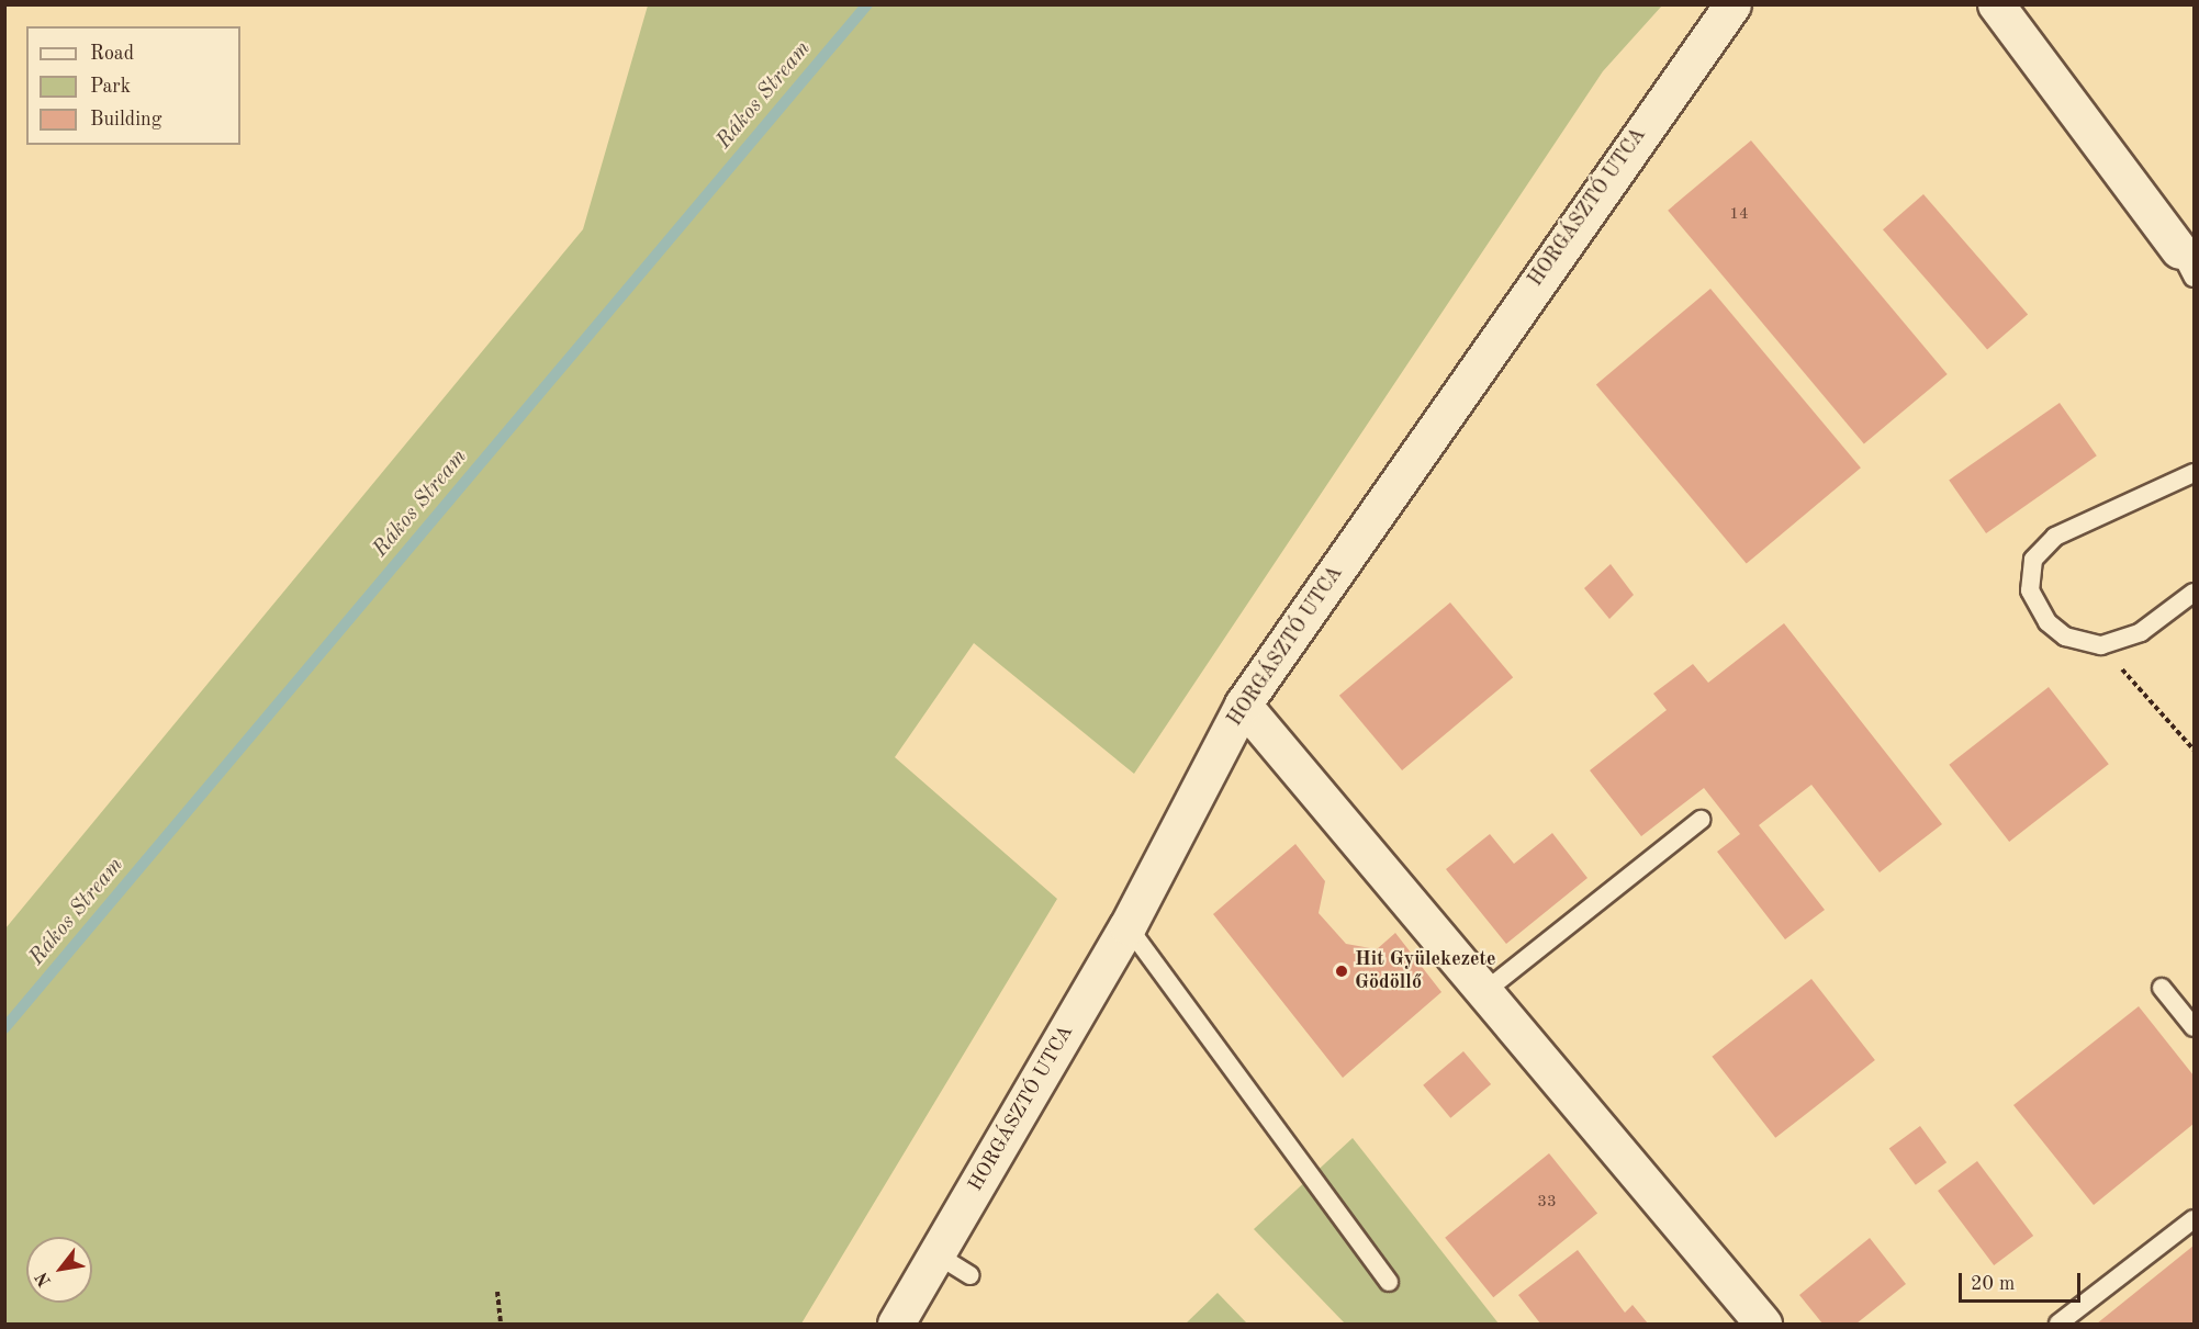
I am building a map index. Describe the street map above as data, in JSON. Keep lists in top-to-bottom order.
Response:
{
  "streets": {
    "street": ["HORGÁSZTÓ UTCA"]
  },
  "water": ["Rákos Stream"],
  "places": ["Hit Gyülekezete Gödöllő"],
  "house_numbers": ["14", "33"],
  "legend": ["Road", "Park", "Building"],
  "scale_bar": "20 m",
  "north": "bottom left"
}
